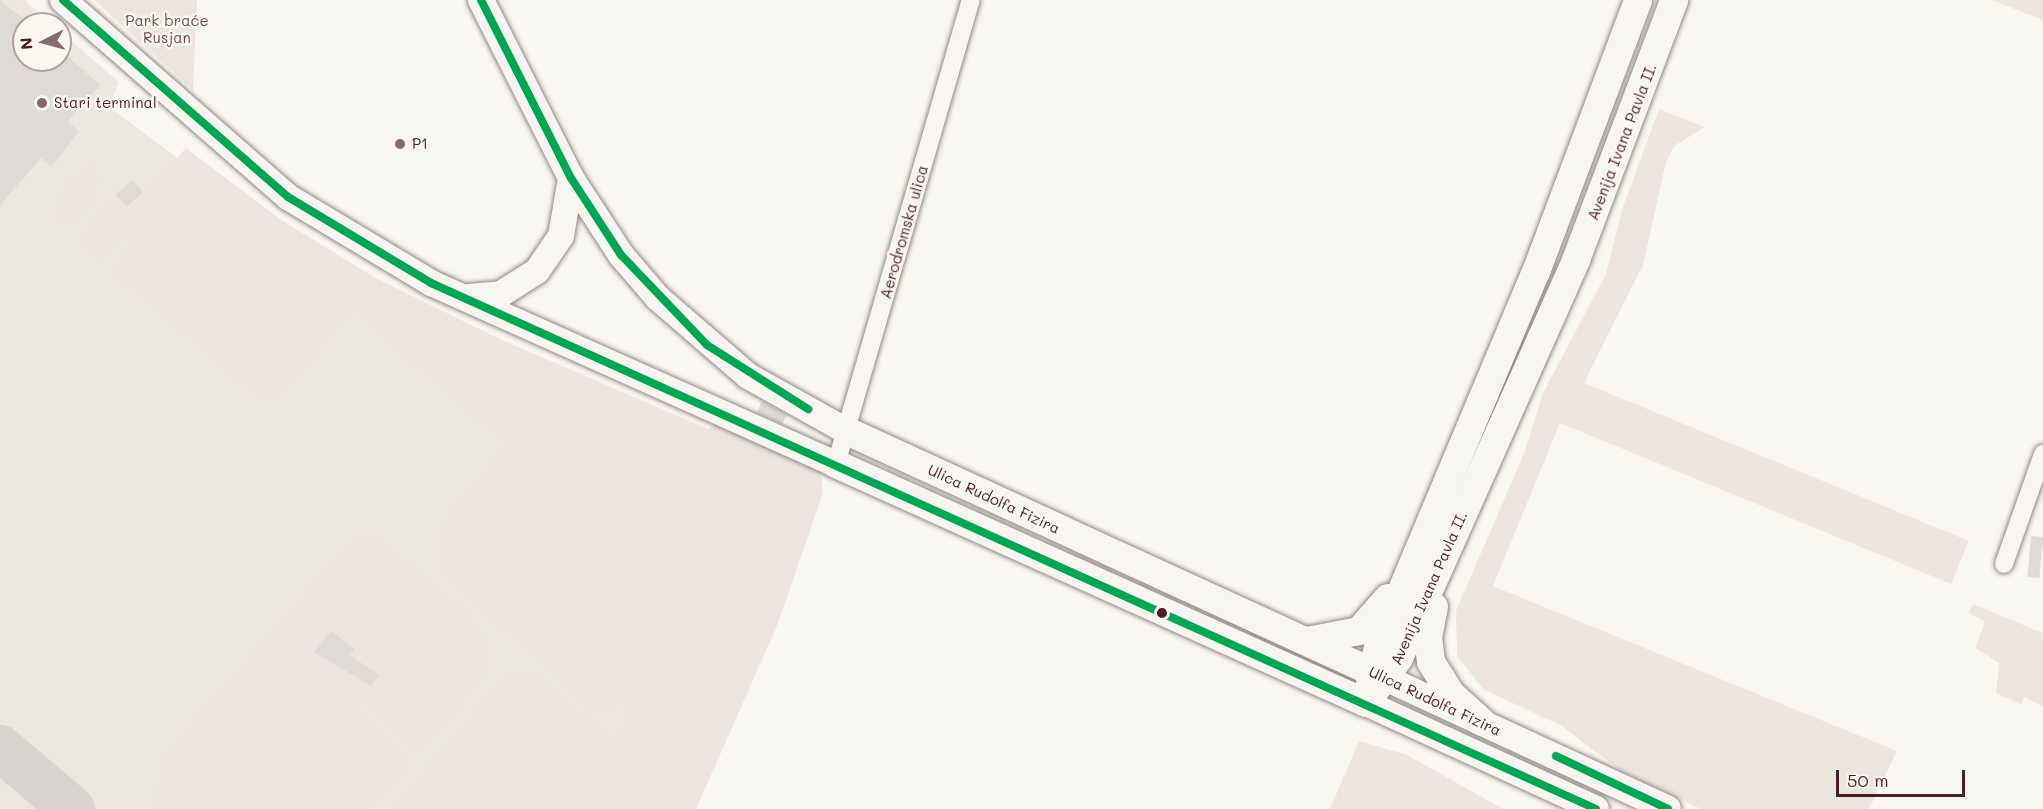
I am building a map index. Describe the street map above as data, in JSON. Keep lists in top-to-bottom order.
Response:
{
  "streets": {
    "main road": ["Avenija Ivana Pavla II.", "Ulica Rudolfa Fizira"],
    "street": ["Aerodromska ulica"]
  },
  "crossings": [
    ["Avenija Ivana Pavla II.", "Ulica Rudolfa Fizira"],
    ["Aerodromska ulica", "Ulica Rudolfa Fizira"]
  ],
  "parks": ["Park braće Rusjan"],
  "places": ["Stari terminal", "P1"],
  "scale_bar": "50 m",
  "north": "left"
}
